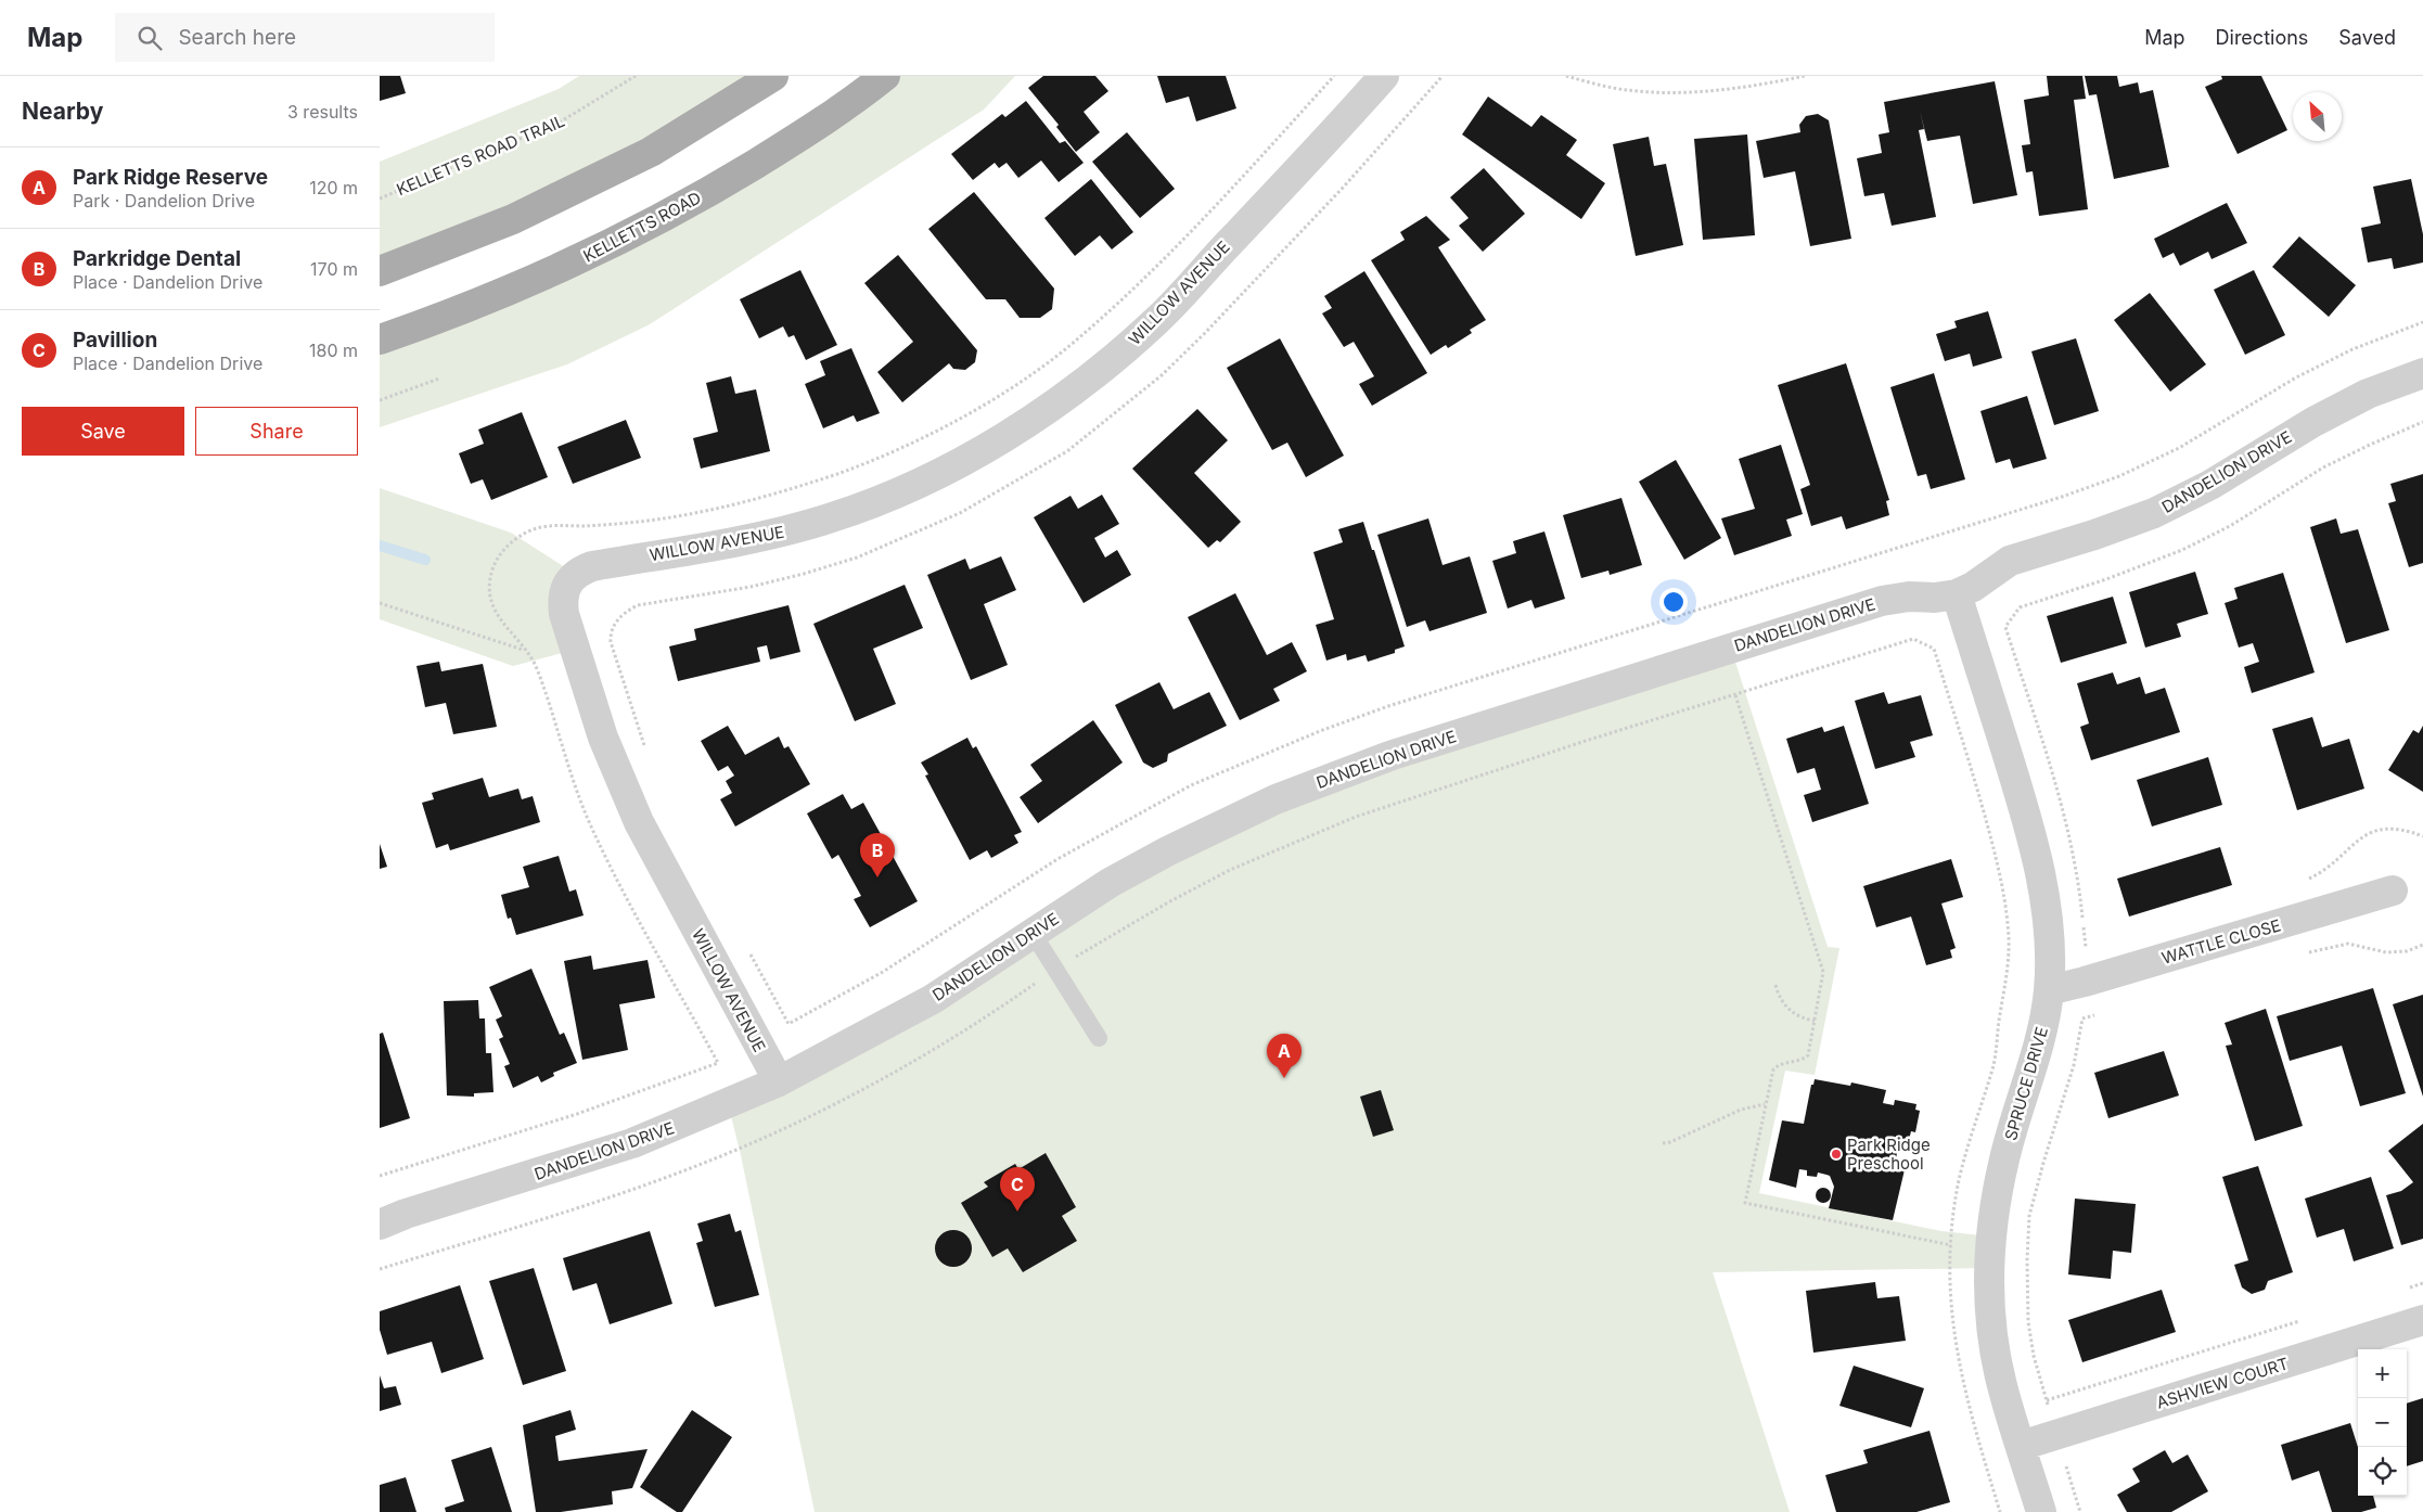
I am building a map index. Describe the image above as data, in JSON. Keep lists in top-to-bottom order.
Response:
{
  "streets": {
    "main road": ["KELLETTS ROAD"],
    "street": [
      "WILLOW AVENUE",
      "DANDELION DRIVE",
      "WATTLE CLOSE",
      "SPRUCE DRIVE",
      "ASHVIEW COURT"
    ],
    "path": ["KELLETTS ROAD TRAIL"]
  },
  "crossings": [
    ["WILLOW AVENUE", "DANDELION DRIVE"],
    ["DANDELION DRIVE", "SPRUCE DRIVE"],
    ["WATTLE CLOSE", "SPRUCE DRIVE"],
    ["SPRUCE DRIVE", "ASHVIEW COURT"]
  ],
  "places": ["Park Ridge Preschool"],
  "north": "top left",
  "page": {
    "header": "Map",
    "search": "Search here",
    "nav": ["Map", "Directions", "Saved"],
    "heading": ["Nearby", "3 results"],
    "list": [
      {
        "mark": "A",
        "name": "Park Ridge Reserve",
        "note": "Park · Dandelion Drive",
        "value": "120 m"
      },
      {
        "mark": "B",
        "name": "Parkridge Dental",
        "note": "Place · Dandelion Drive",
        "value": "170 m"
      },
      {
        "mark": "C",
        "name": "Pavillion",
        "note": "Place · Dandelion Drive",
        "value": "180 m"
      }
    ],
    "buttons": ["Save", "Share"],
    "pins": ["B", "A", "C"],
    "map_buttons": ["+", "−"]
  }
}
